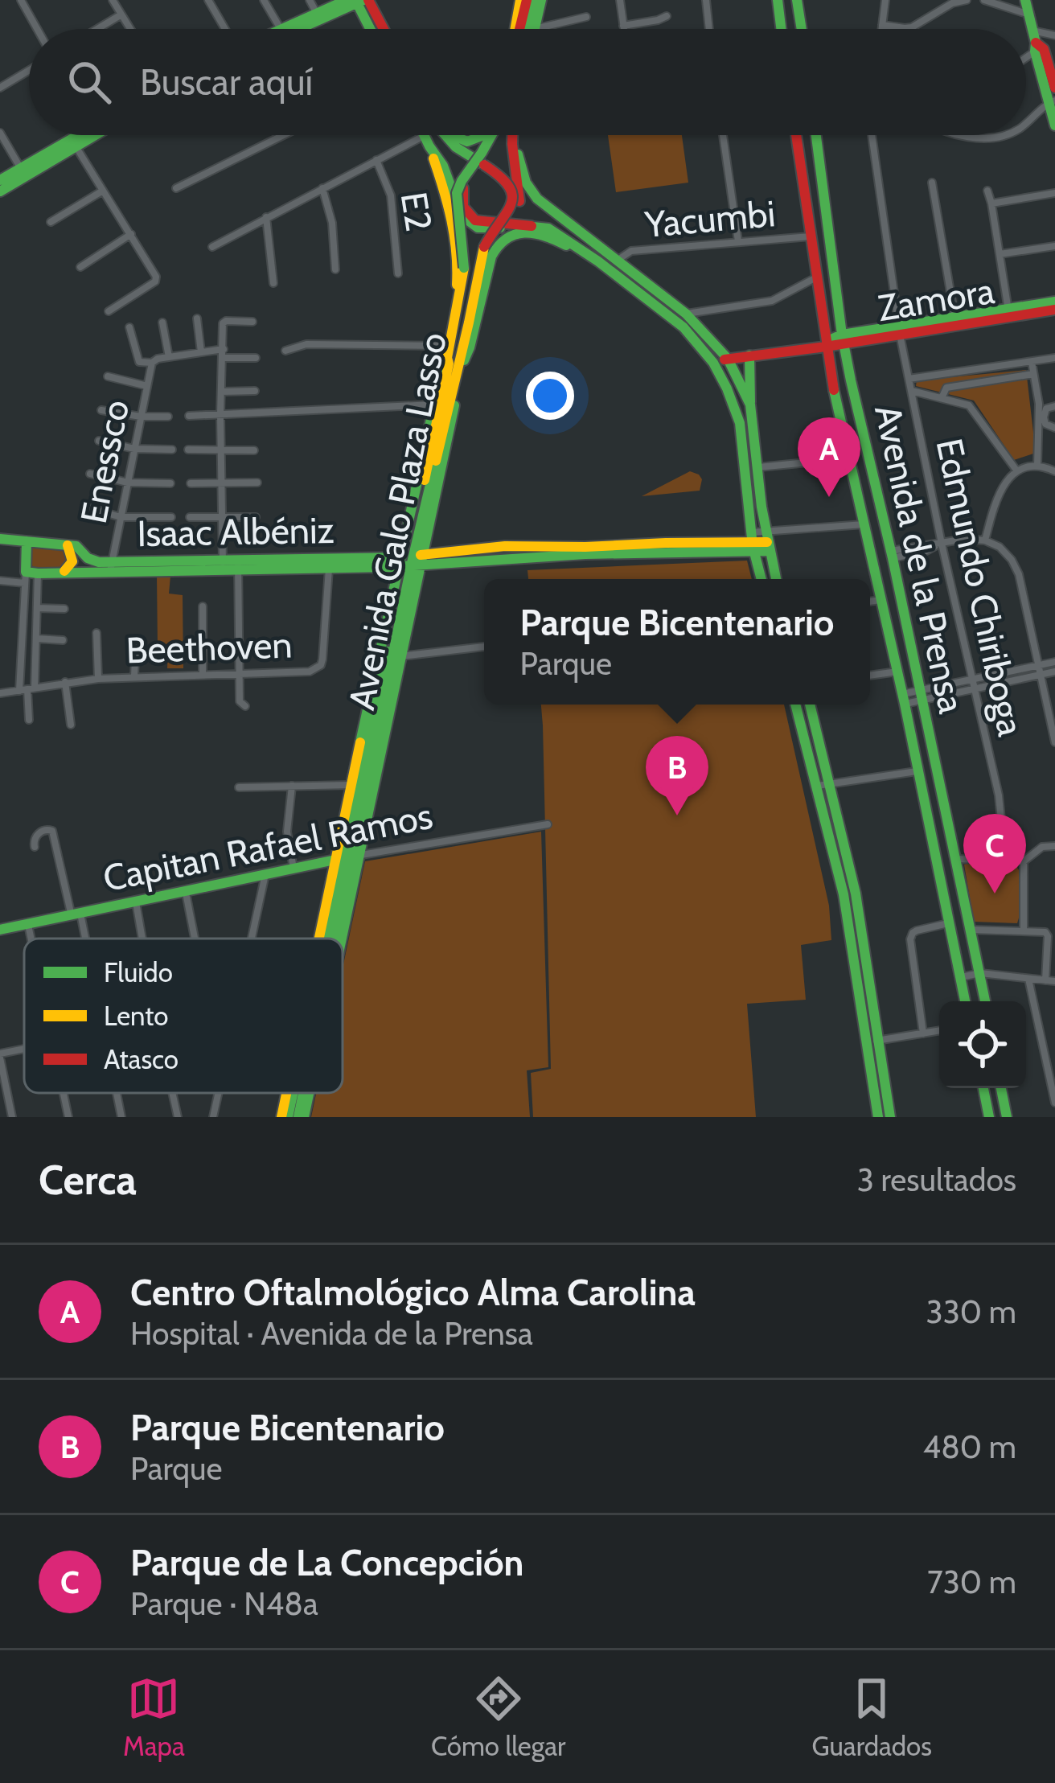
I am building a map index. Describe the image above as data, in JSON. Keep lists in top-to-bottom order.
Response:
{
  "streets": {
    "main road": [
      "Zamora",
      "Avenida Galo Plaza Lasso",
      "Isaac Albéniz",
      "Avenida de la Prensa",
      "Capitan Rafael Ramos"
    ],
    "street": [
      "E2",
      "Yacumbi",
      "Enessco",
      "Edmundo Chiriboga",
      "Beethoven"
    ]
  },
  "crossings": [
    ["Yacumbi", "Avenida de la Prensa"],
    ["Zamora", "Avenida de la Prensa"],
    ["Zamora", "Edmundo Chiriboga"],
    ["Enessco", "Isaac Albéniz"],
    ["Avenida Galo Plaza Lasso", "Isaac Albéniz"],
    ["Avenida Galo Plaza Lasso", "Capitan Rafael Ramos"],
    ["Isaac Albéniz", "Beethoven"]
  ],
  "legend": ["Fluido", "Lento", "Atasco"],
  "page": {
    "search": "Buscar aquí",
    "pins": ["A", "B", "C"],
    "popup": ["Parque Bicentenario", "Parque"],
    "heading": ["Cerca", "3 resultados"],
    "list": [
      {
        "mark": "A",
        "name": "Centro Oftalmológico Alma Carolina",
        "note": "Hospital · Avenida de la Prensa",
        "value": "330 m"
      },
      {
        "mark": "B",
        "name": "Parque Bicentenario",
        "note": "Parque",
        "value": "480 m"
      },
      {
        "mark": "C",
        "name": "Parque de La Concepción",
        "note": "Parque · N48a",
        "value": "730 m"
      }
    ],
    "nav": ["Mapa", "Cómo llegar", "Guardados"]
  }
}
